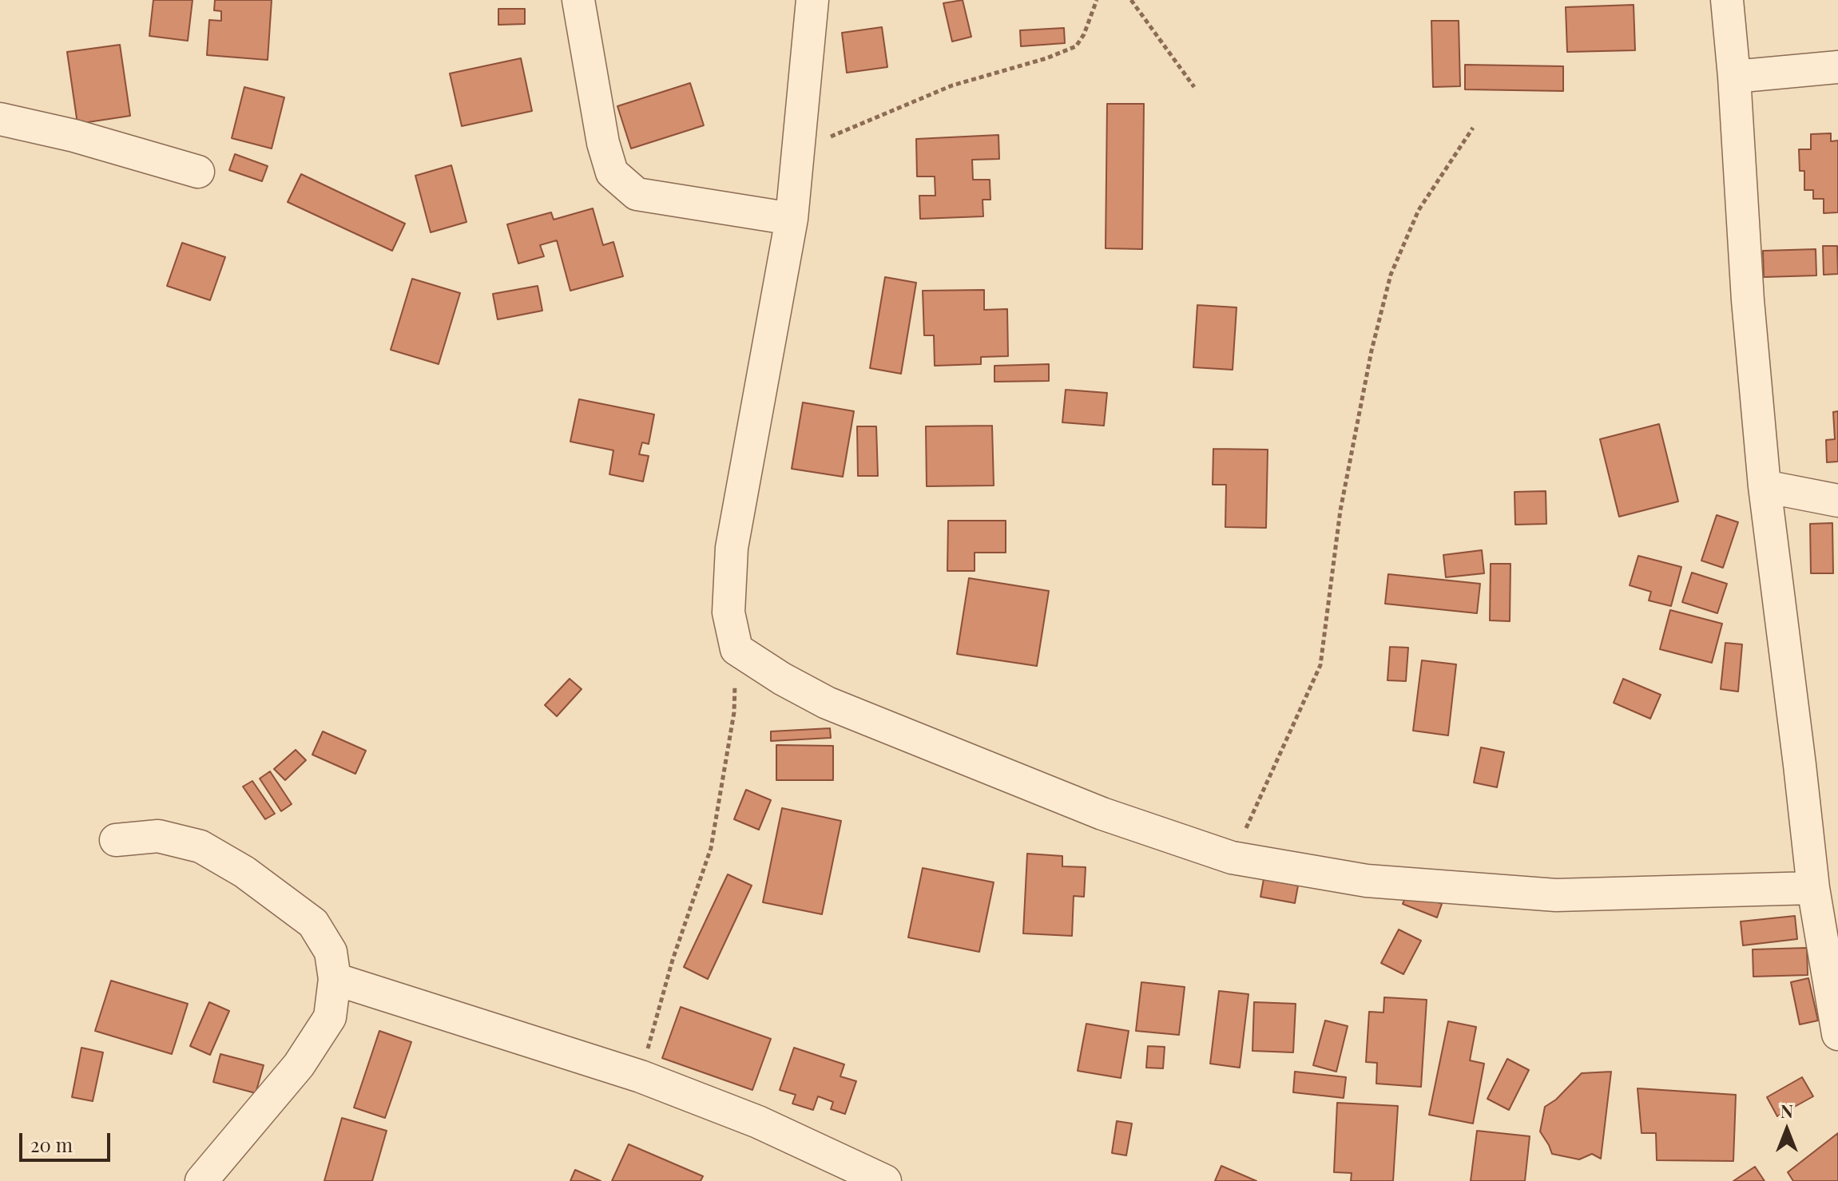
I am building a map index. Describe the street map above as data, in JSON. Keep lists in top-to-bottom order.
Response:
{
  "scale_bar": "20 m",
  "north": "top"
}
